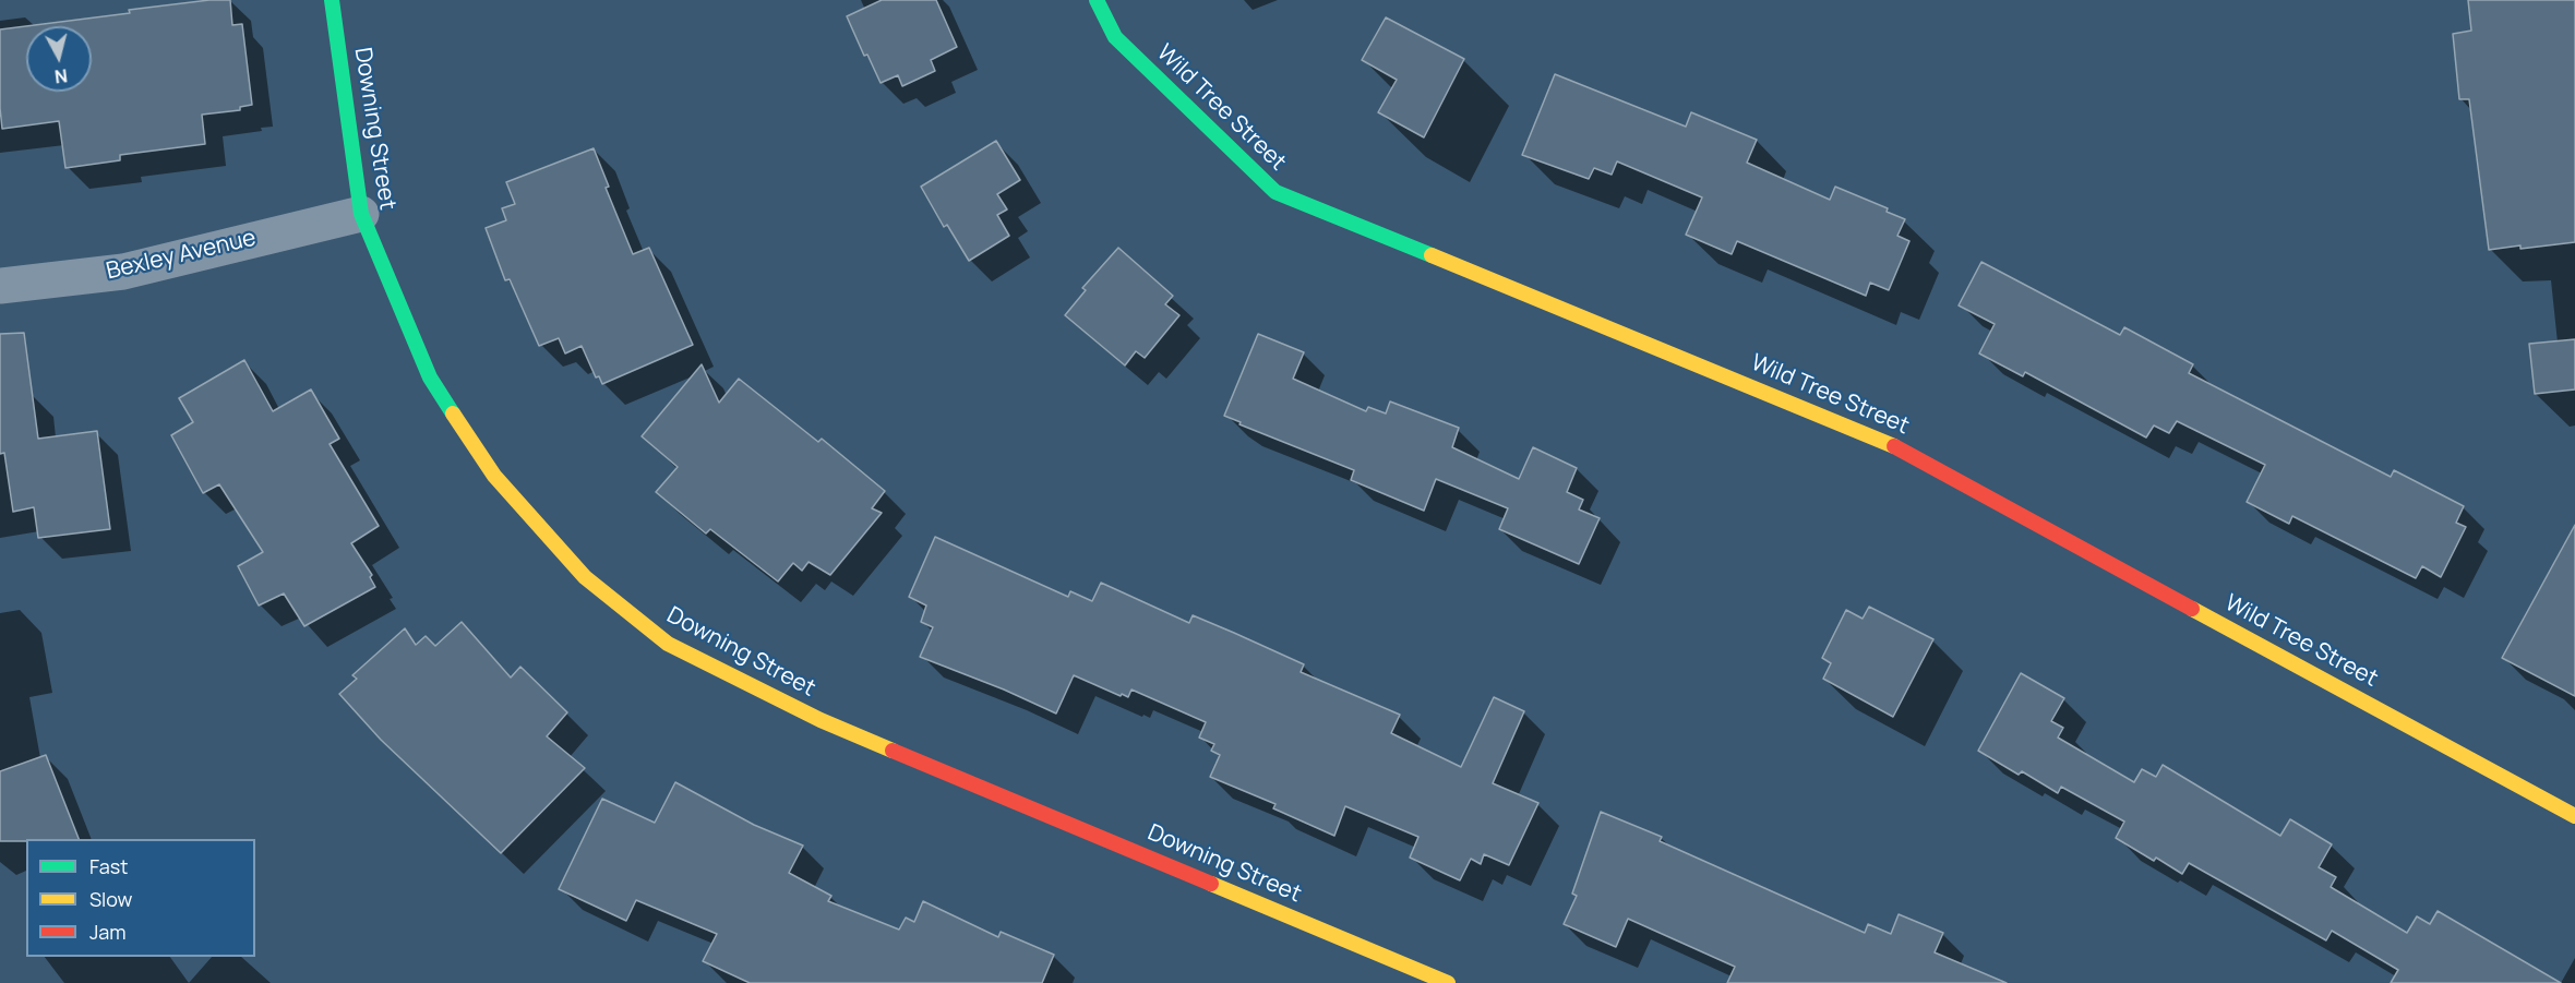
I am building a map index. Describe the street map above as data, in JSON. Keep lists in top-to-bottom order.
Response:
{
  "streets": {
    "street": ["Wild Tree Street", "Downing Street", "Bexley Avenue"]
  },
  "crossings": [
    ["Downing Street", "Bexley Avenue"]
  ],
  "legend": ["Fast", "Slow", "Jam"],
  "north": "bottom"
}
